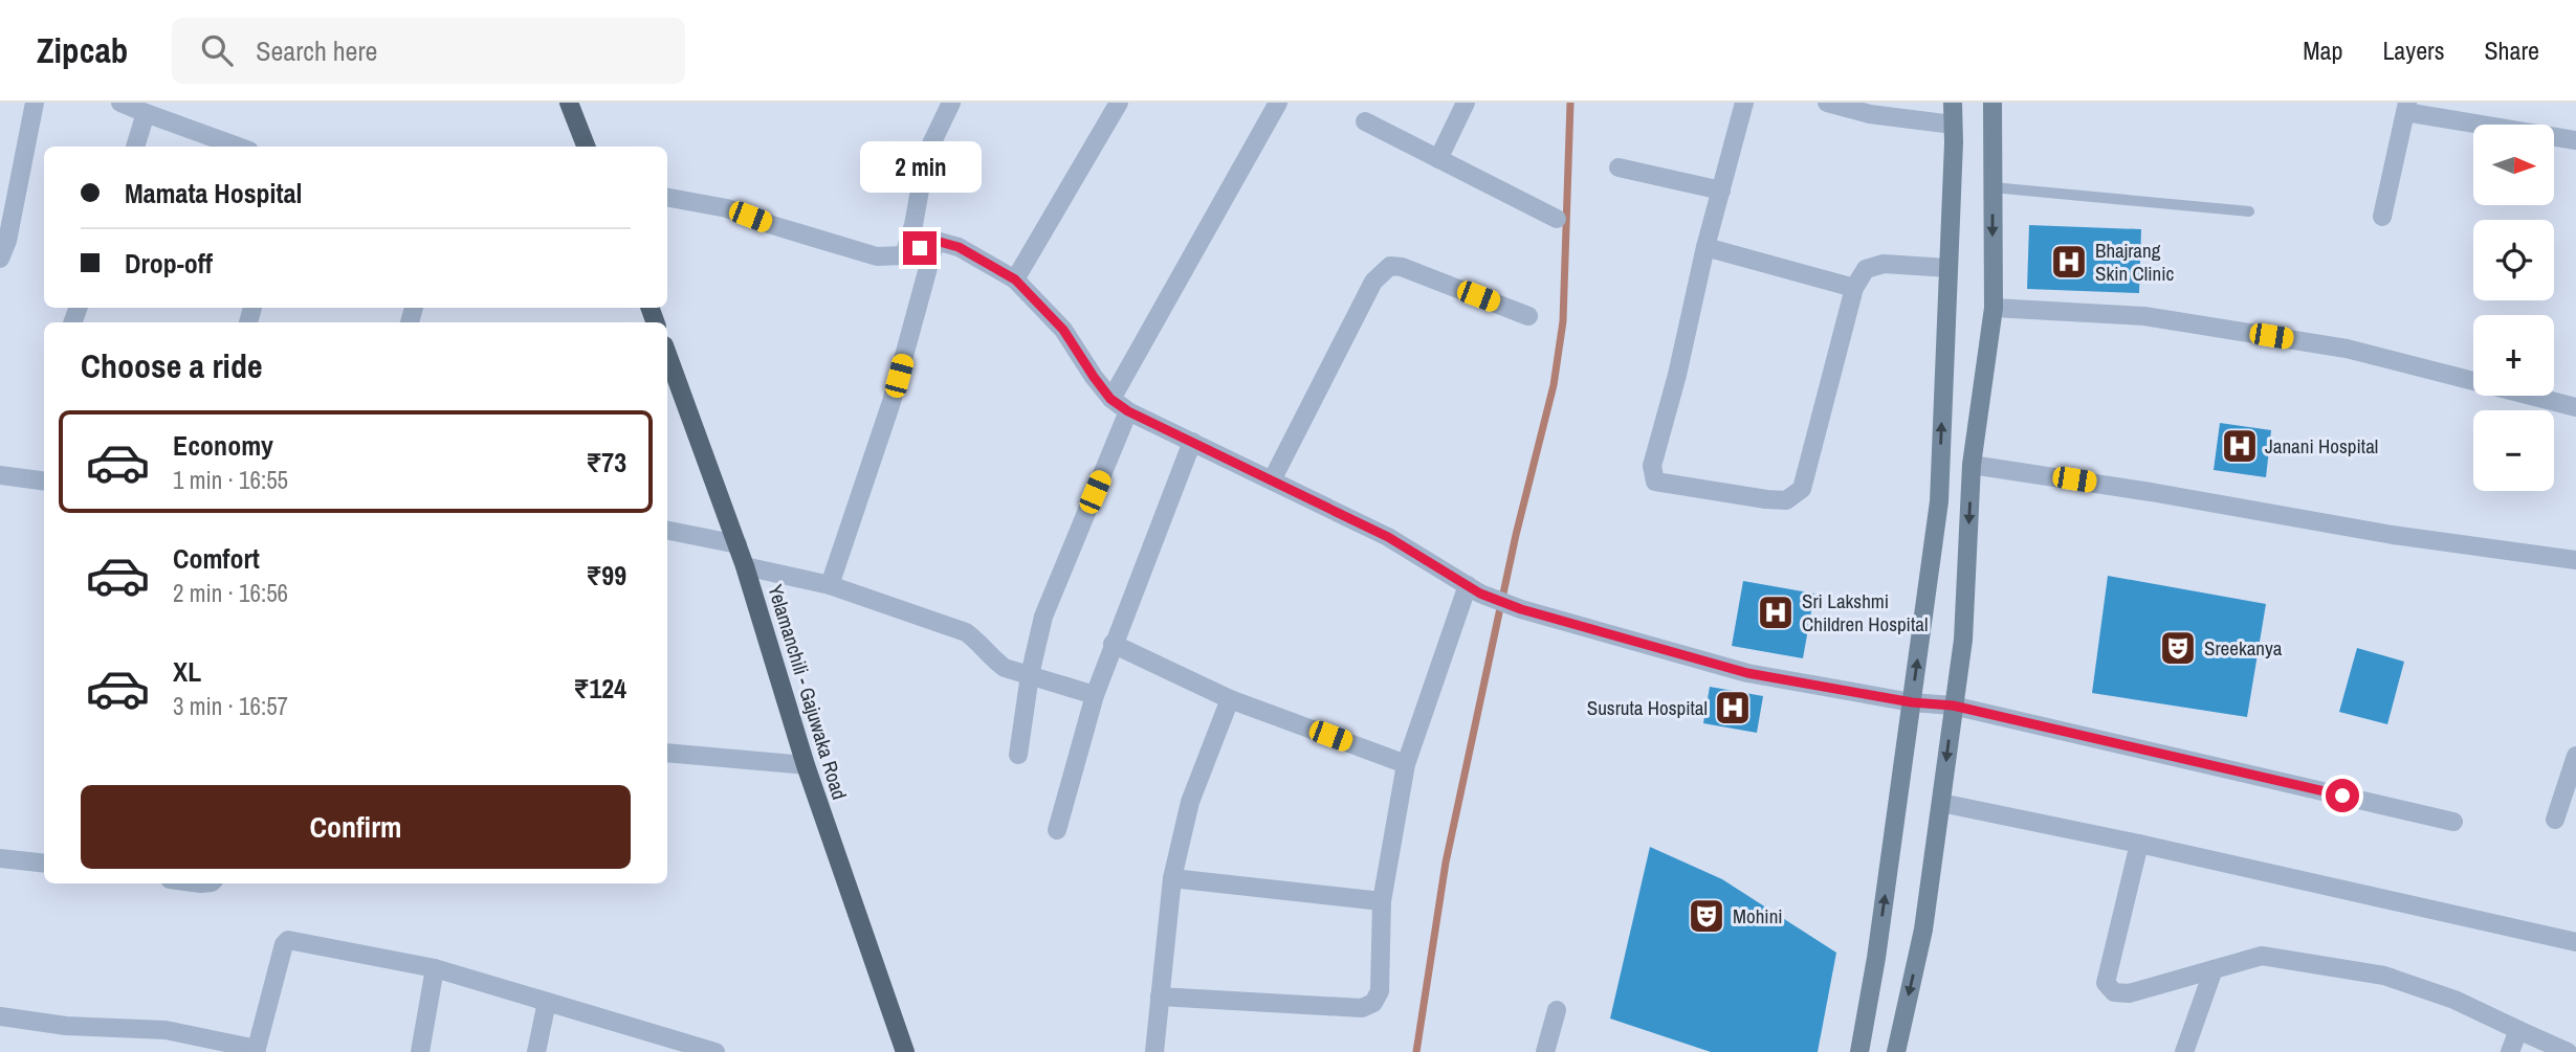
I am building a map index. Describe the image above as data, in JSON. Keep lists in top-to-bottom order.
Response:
{
  "streets": {
    "main road": ["Yelamanchili - Gajuwaka Road"]
  },
  "places": {
    "hospital": [
      "Bhajrang Skin Clinic",
      "Janani Hospital",
      "Sri Lakshmi Children Hospital",
      "Susruta Hospital"
    ],
    "theatre": ["Sreekanya", "Mohini"]
  },
  "north": "right",
  "page": {
    "header": "Zipcab",
    "search": "Search here",
    "nav": ["Map", "Layers", "Share"],
    "map_buttons": ["+", "−"],
    "bubble": "2 min",
    "banner": ["Mamata Hospital", "Drop-off"],
    "heading": "Choose a ride",
    "list": [
      {
        "name": "Economy",
        "note": "1 min · 16:55",
        "value": "₹73"
      },
      {
        "name": "Comfort",
        "note": "2 min · 16:56",
        "value": "₹99"
      },
      {
        "name": "XL",
        "note": "3 min · 16:57",
        "value": "₹124"
      }
    ],
    "buttons": "Confirm"
  }
}
